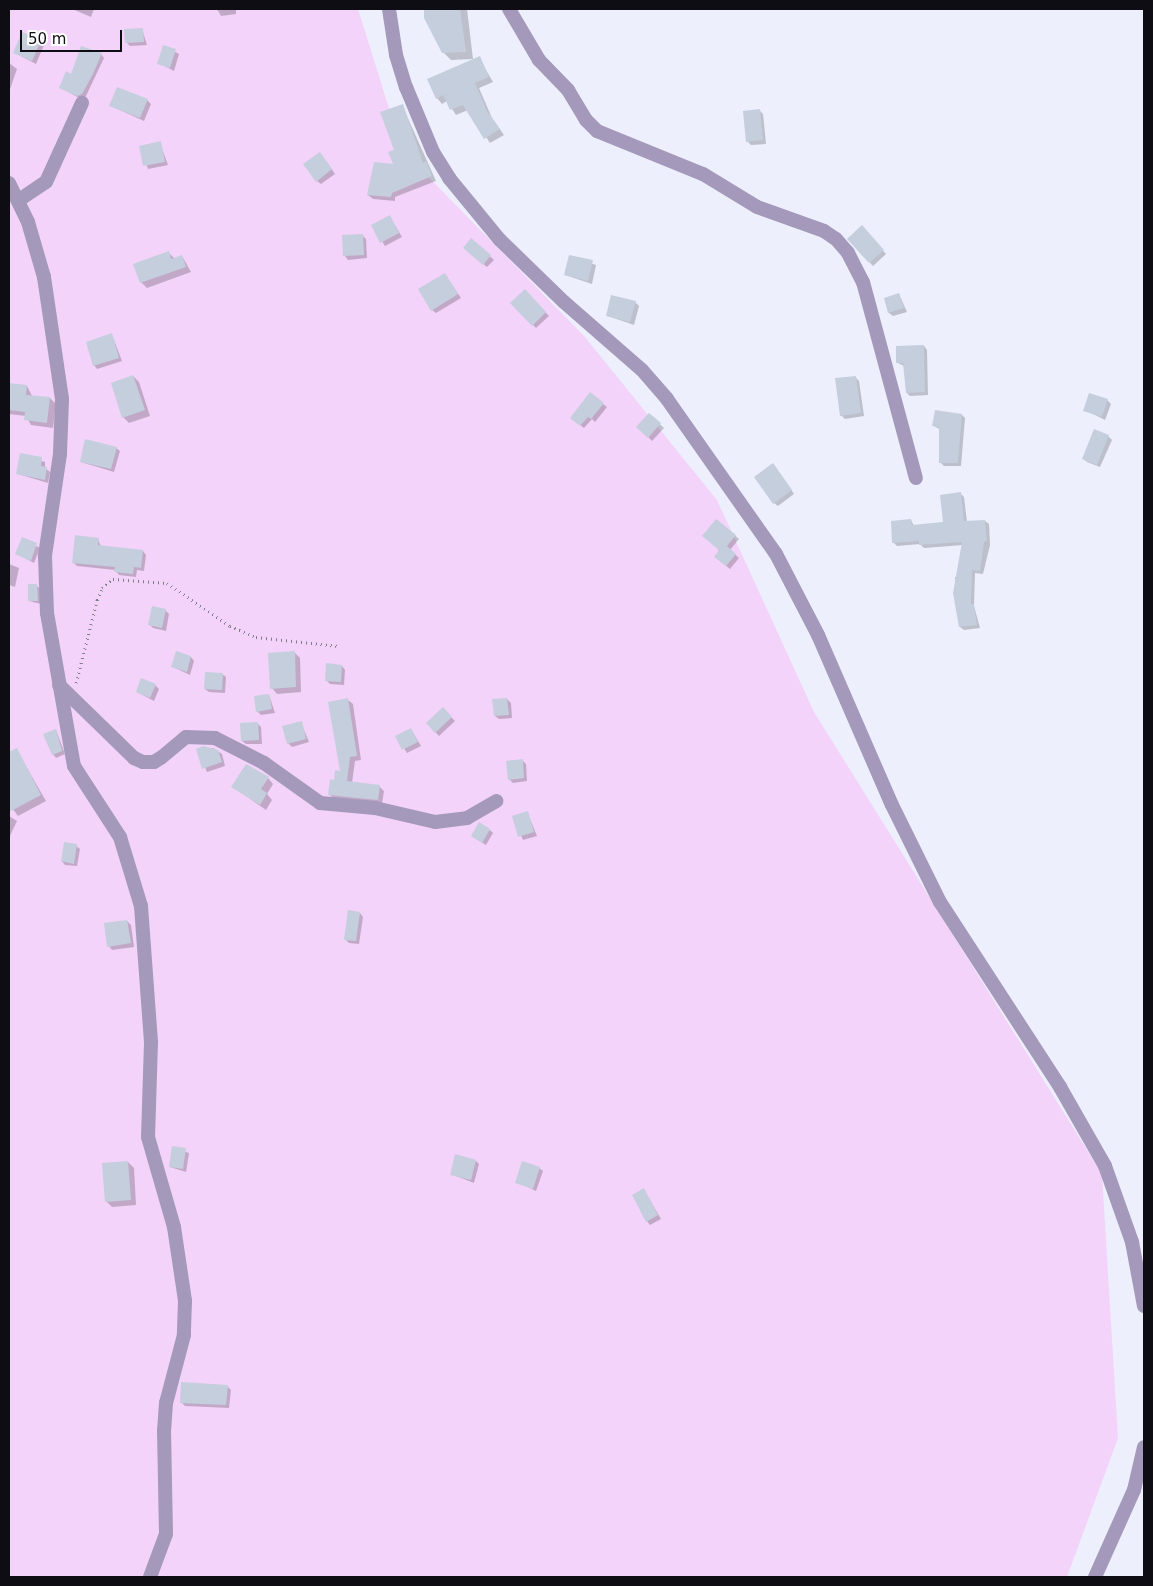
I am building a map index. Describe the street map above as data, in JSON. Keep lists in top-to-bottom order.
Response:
{
  "scale_bar": "50 m"
}
